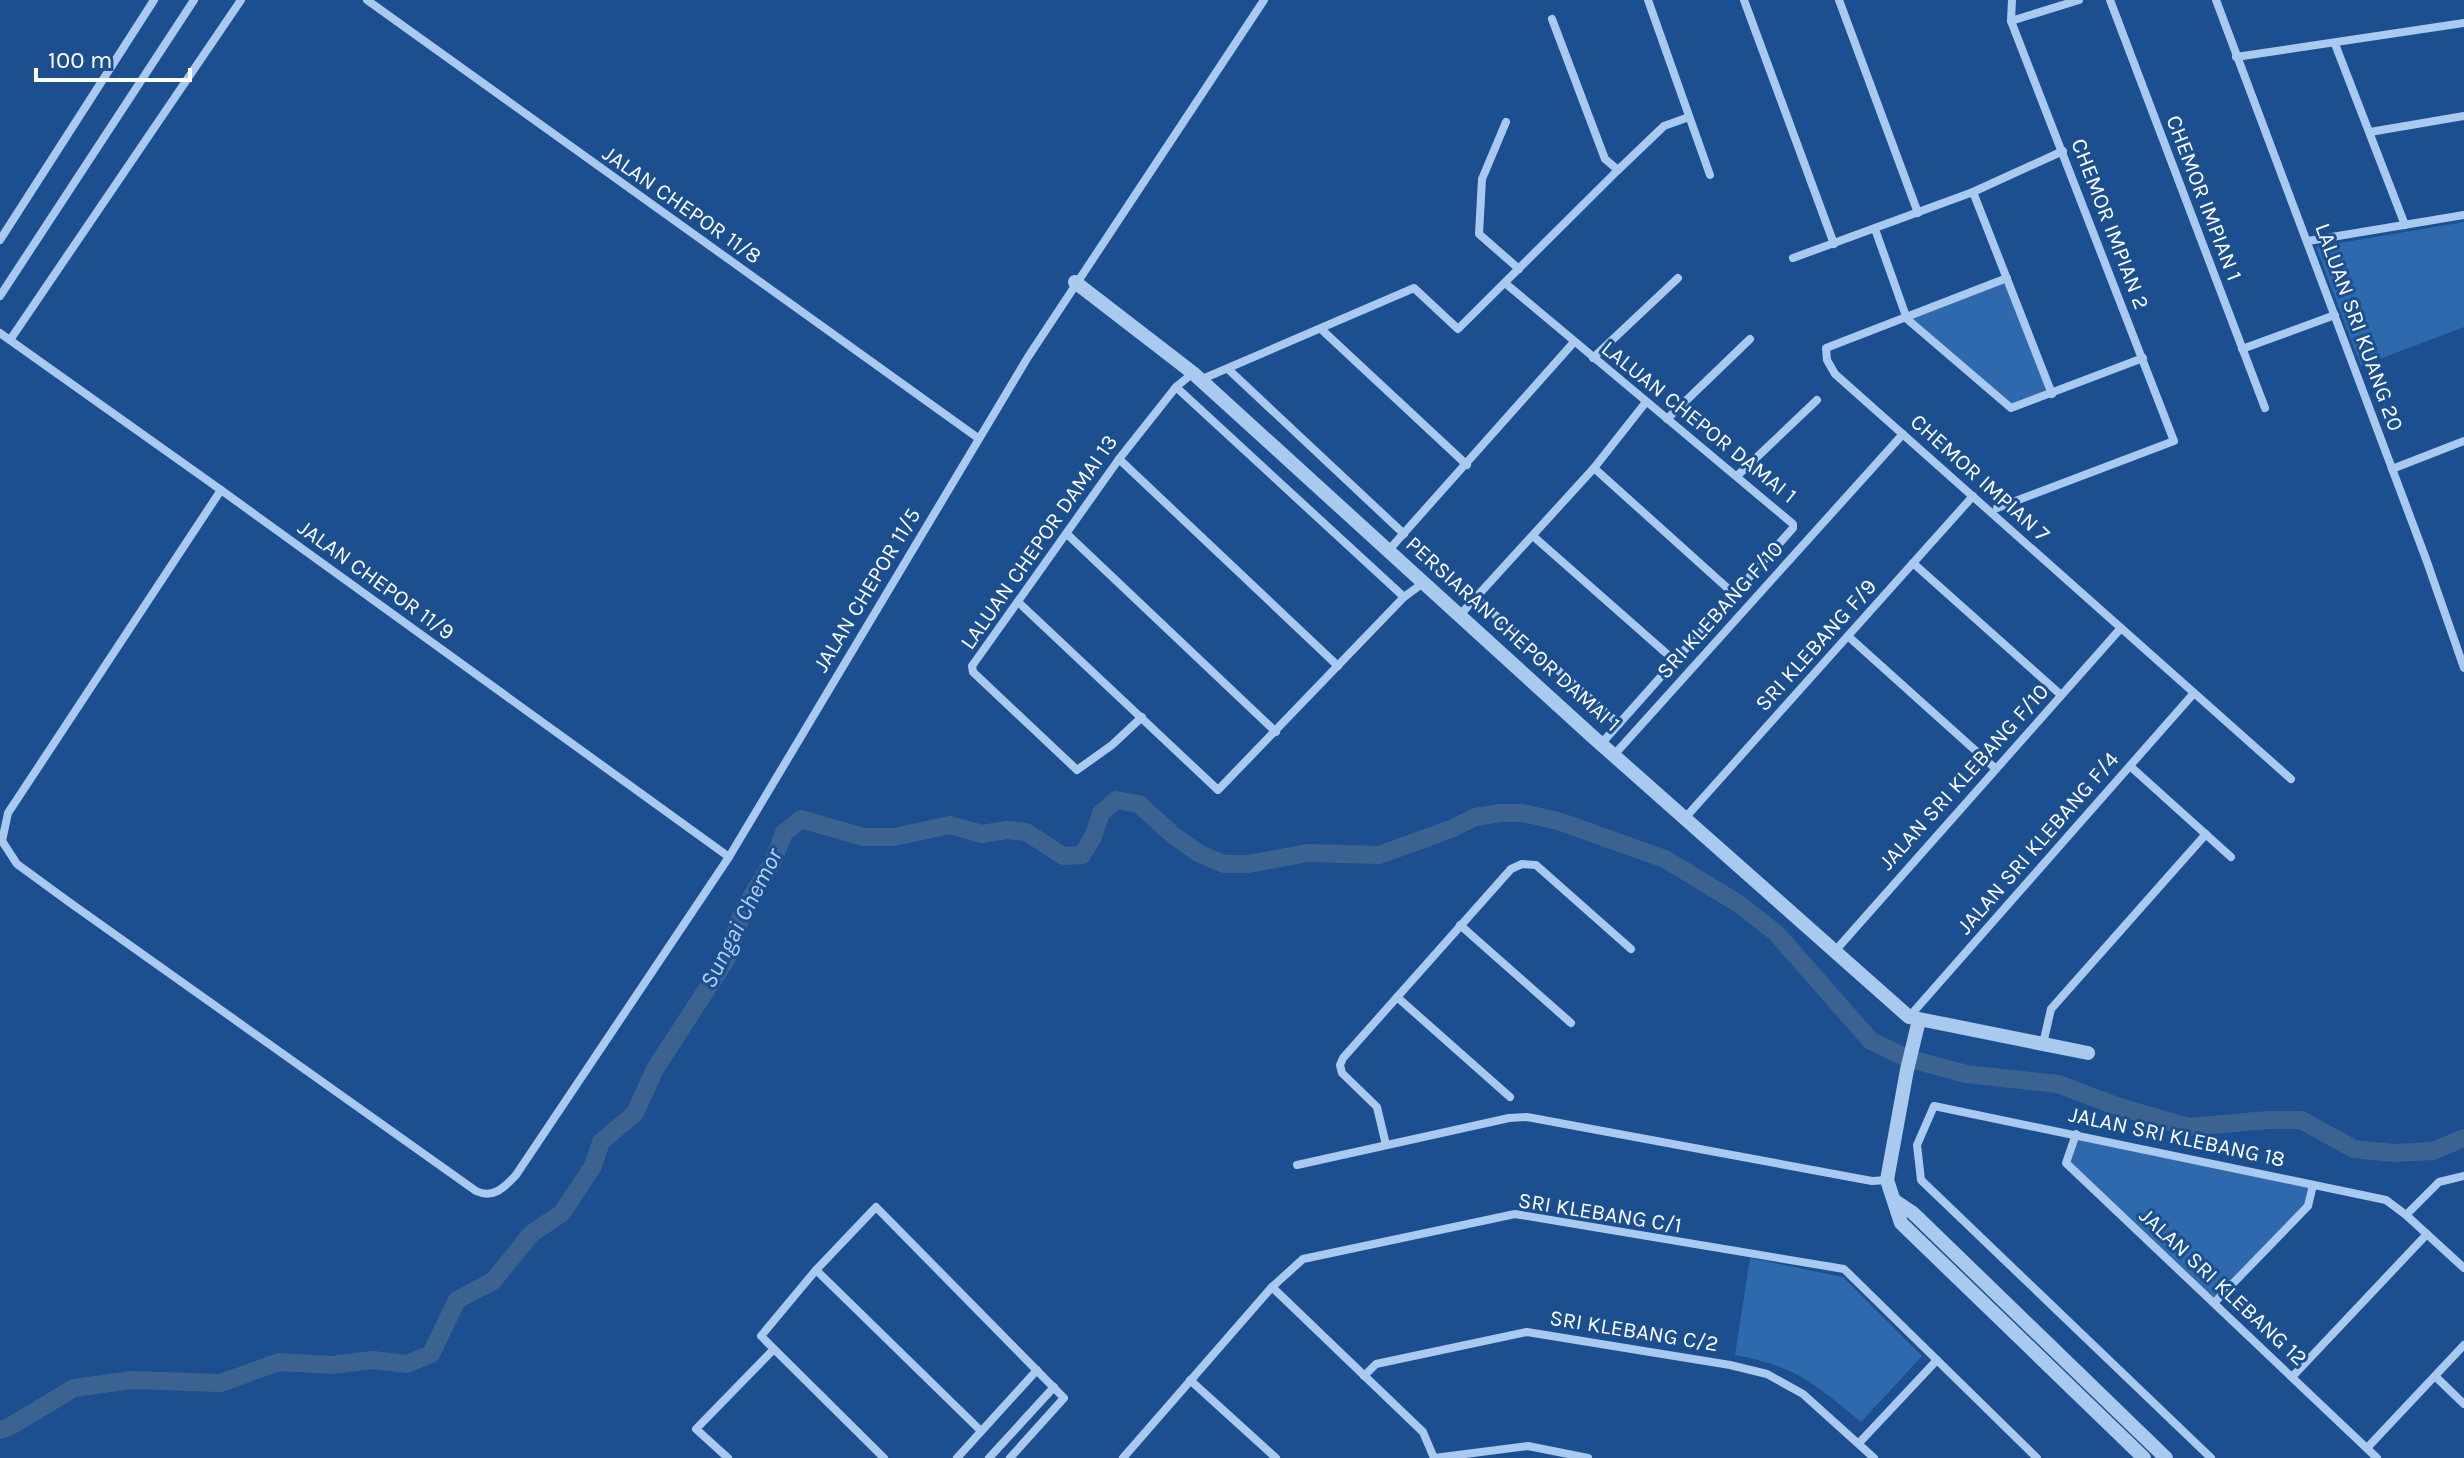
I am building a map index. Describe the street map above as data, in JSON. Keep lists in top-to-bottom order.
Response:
{
  "streets": {
    "street": [
      "CHEMOR IMPIAN 1",
      "JALAN CHEPOR 11/8",
      "CHEMOR IMPIAN 2",
      "LALUAN SRI KUANG 20",
      "LALUAN CHEPOR DAMAI 1",
      "CHEMOR IMPIAN 7",
      "LALUAN CHEPOR DAMAI 13",
      "JALAN CHEPOR 11/9",
      "JALAN CHEPOR 11/5",
      "SRI KLEBANG F/10",
      "PERSIARAN CHEPOR DAMAI 1",
      "SRI KLEBANG F/9",
      "JALAN SRI KLEBANG F/10",
      "JALAN SRI KLEBANG F/4",
      "JALAN SRI KLEBANG 18",
      "SRI KLEBANG C/1",
      "JALAN SRI KLEBANG 12",
      "SRI KLEBANG C/2"
    ]
  },
  "crossings": [
    ["JALAN CHEPOR 11/8", "JALAN CHEPOR 11/5"],
    ["LALUAN CHEPOR DAMAI 1", "PERSIARAN CHEPOR DAMAI 1"],
    ["CHEMOR IMPIAN 7", "SRI KLEBANG F/10"],
    ["CHEMOR IMPIAN 7", "SRI KLEBANG F/9"],
    ["CHEMOR IMPIAN 7", "JALAN SRI KLEBANG F/10"],
    ["CHEMOR IMPIAN 7", "JALAN SRI KLEBANG F/4"],
    ["LALUAN CHEPOR DAMAI 13", "PERSIARAN CHEPOR DAMAI 1"],
    ["JALAN CHEPOR 11/9", "JALAN CHEPOR 11/5"],
    ["JALAN CHEPOR 11/5", "PERSIARAN CHEPOR DAMAI 1"],
    ["SRI KLEBANG F/10", "PERSIARAN CHEPOR DAMAI 1"],
    ["PERSIARAN CHEPOR DAMAI 1", "SRI KLEBANG F/9"],
    ["PERSIARAN CHEPOR DAMAI 1", "JALAN SRI KLEBANG F/10"],
    ["PERSIARAN CHEPOR DAMAI 1", "JALAN SRI KLEBANG F/4"],
    ["JALAN SRI KLEBANG 18", "JALAN SRI KLEBANG 12"]
  ],
  "water": ["Sungai Chemor"],
  "scale_bar": "100 m"
}
